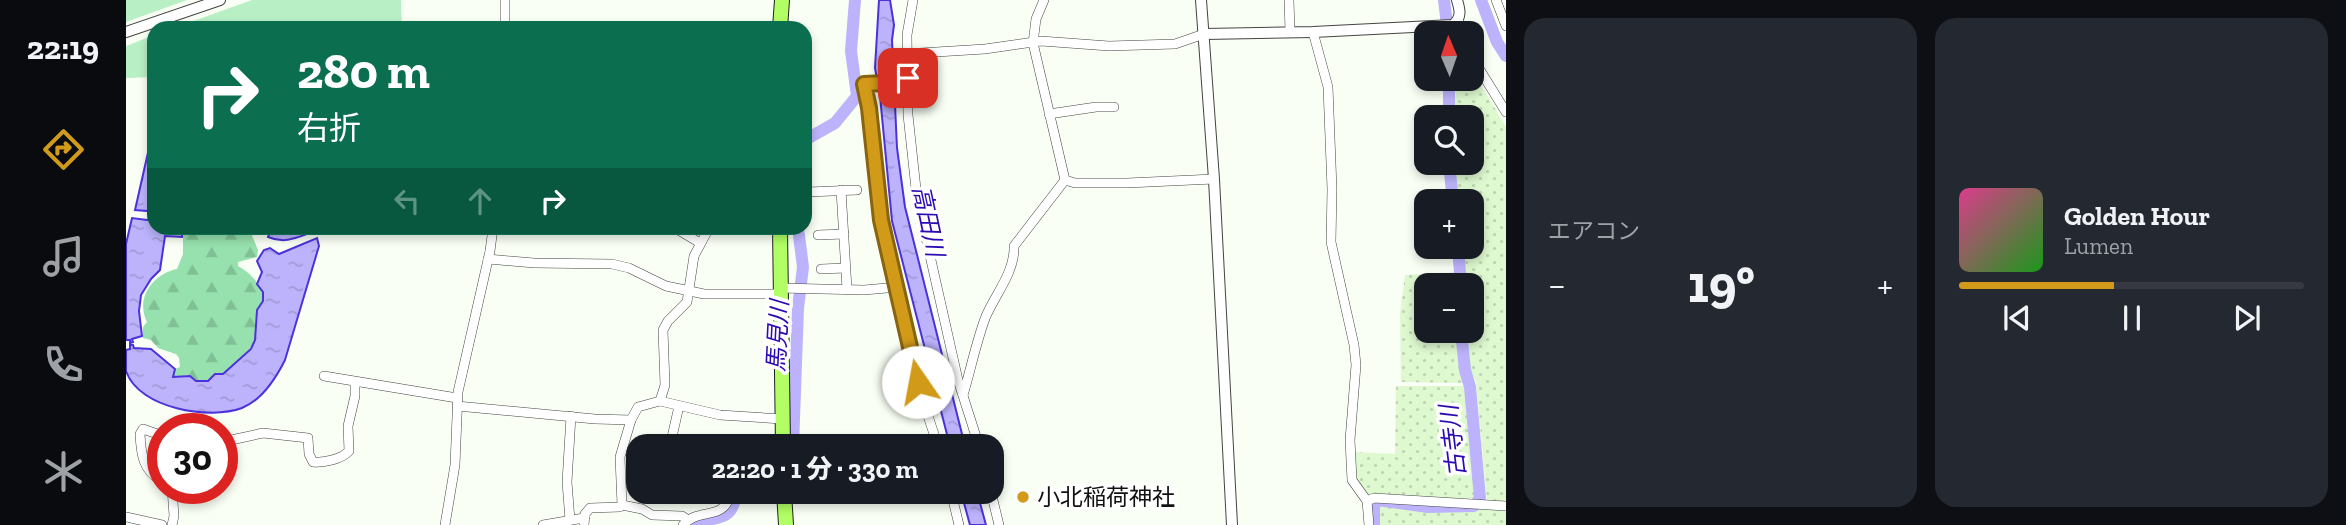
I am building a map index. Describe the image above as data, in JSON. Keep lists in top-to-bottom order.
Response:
{
  "water": ["高田川", "馬見川", "古寺川"],
  "places": ["小北稲荷神社"],
  "north": "top",
  "page": {
    "tabs": "22:19",
    "tile": "エアコン",
    "map_buttons": ["+", "−"],
    "turn": ["280 m", "右折"],
    "song": ["Golden Hour", "Lumen"],
    "heat": ["−", "19°", "+"],
    "limit": "30",
    "trip": "22:20 · 1 分 · 330 m"
  }
}
